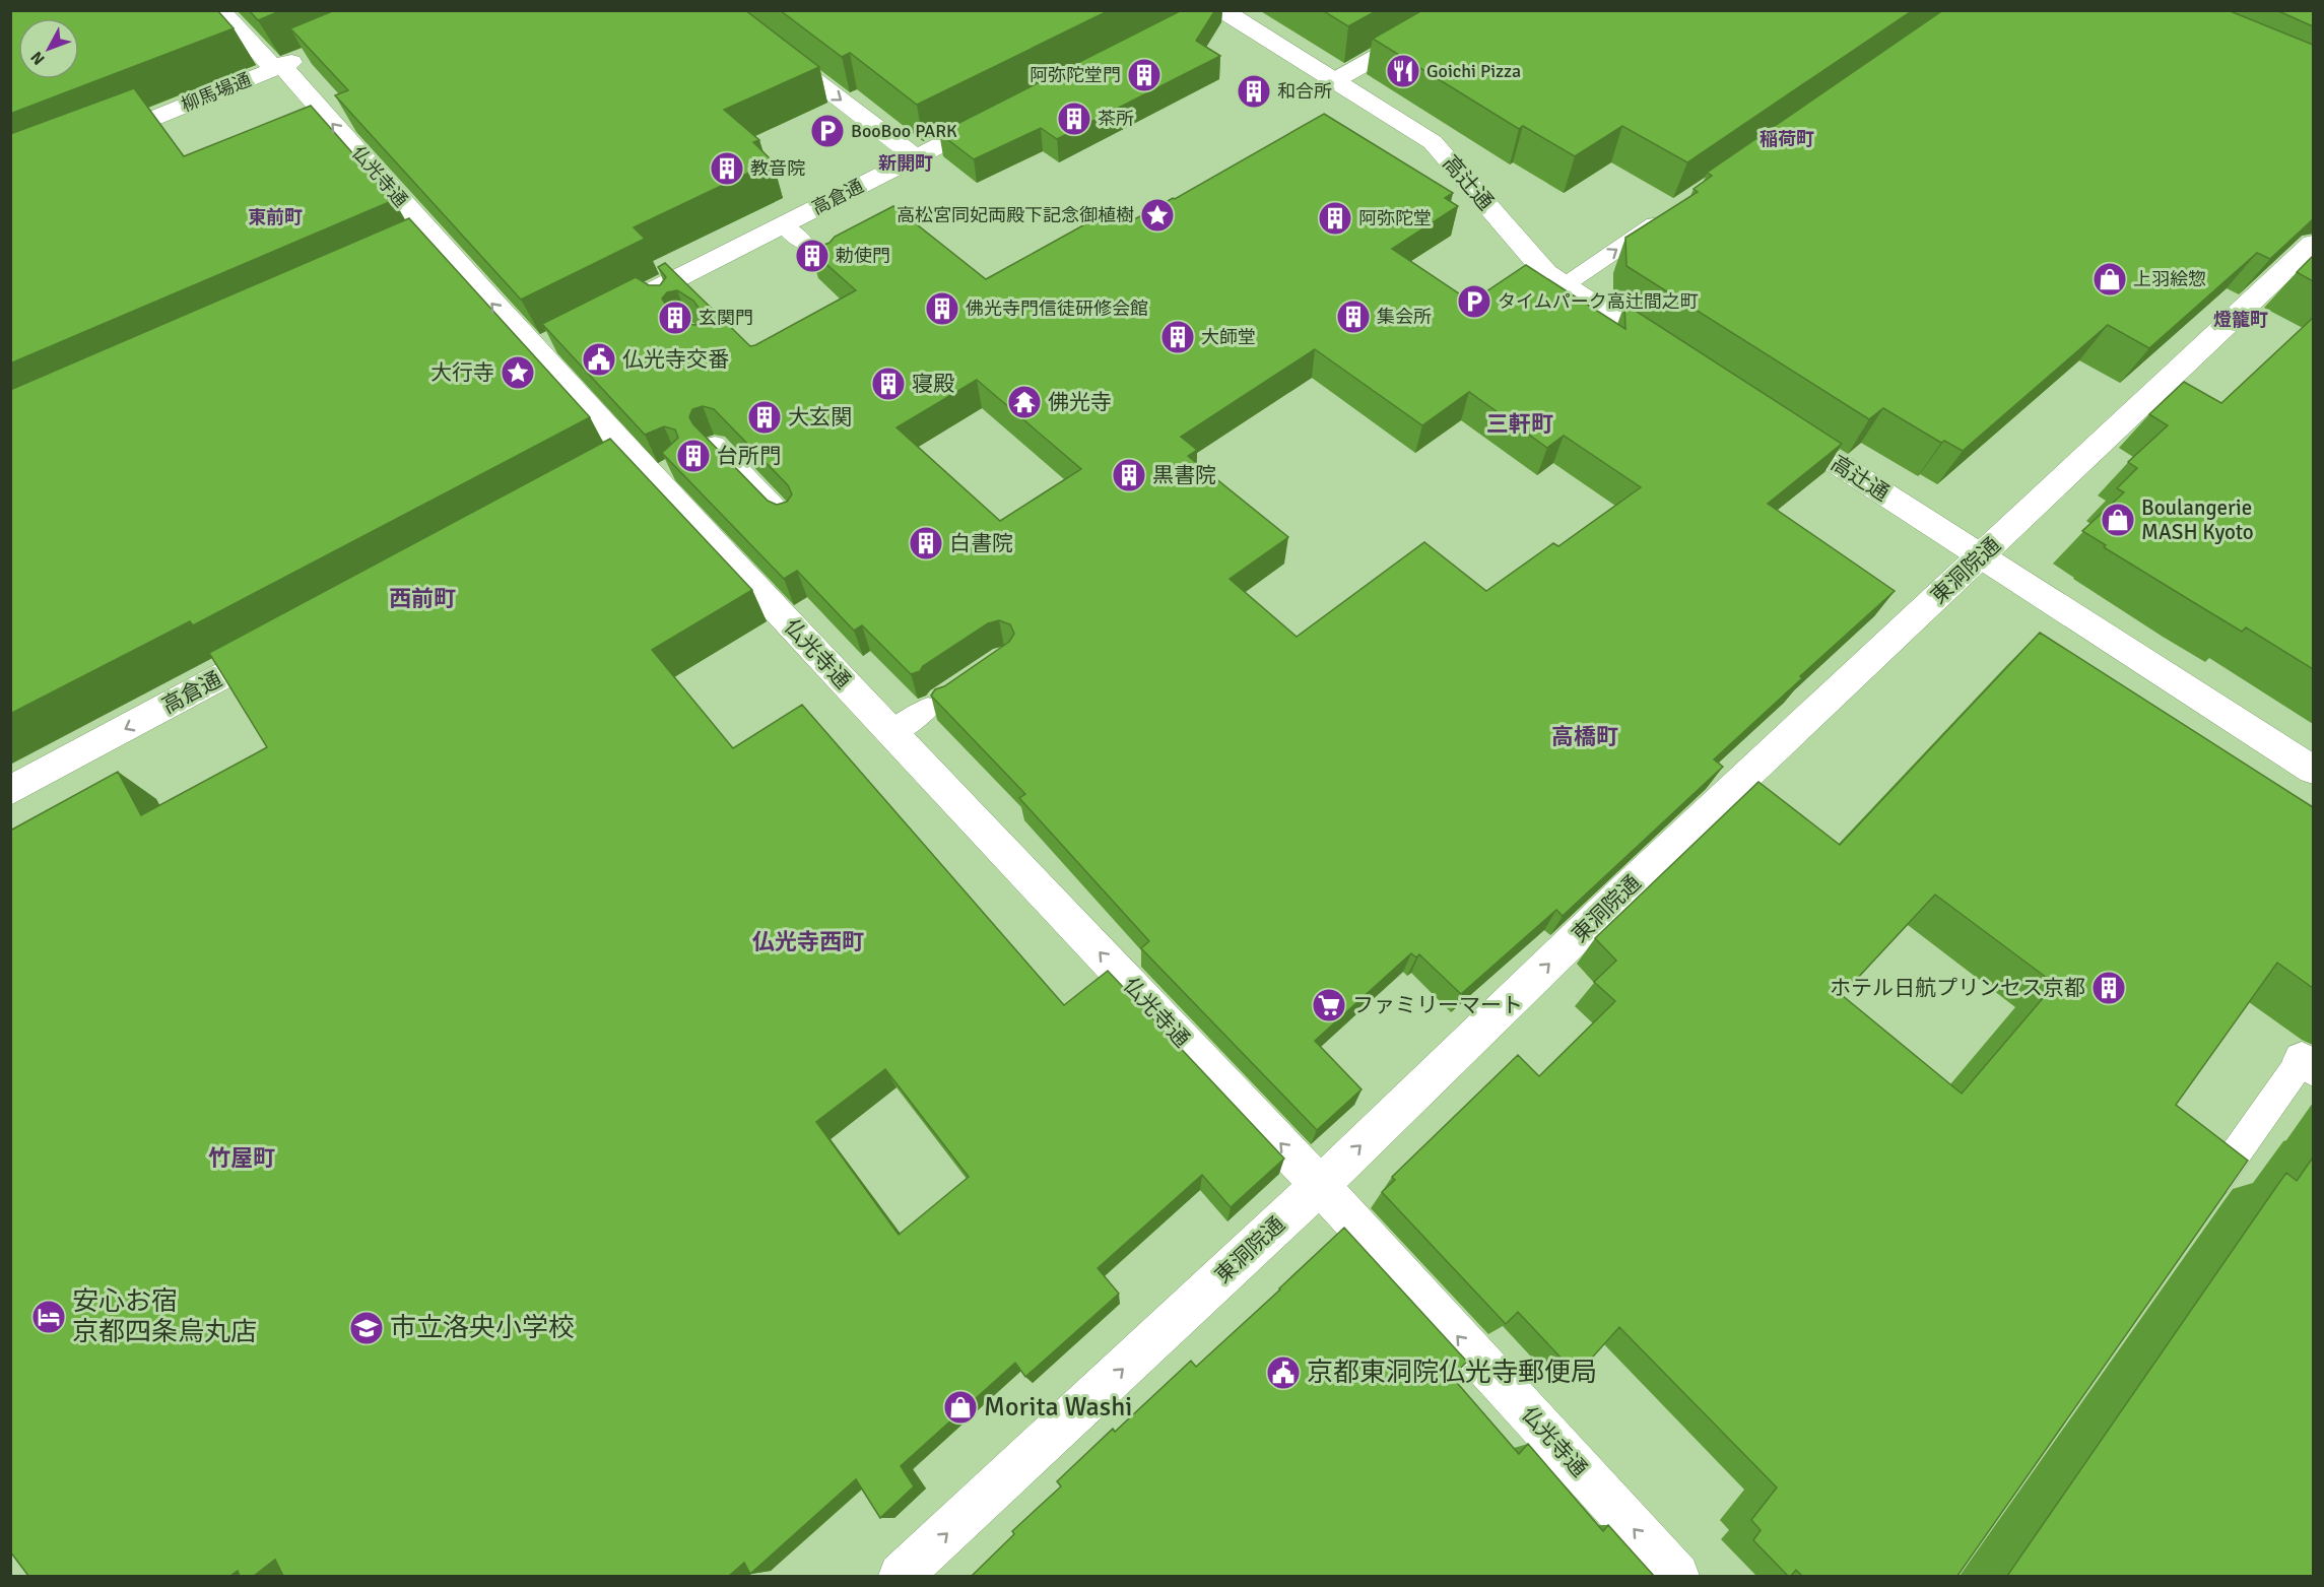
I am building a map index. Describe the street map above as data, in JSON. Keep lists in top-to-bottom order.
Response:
{
  "streets": {
    "street": [
      "柳馬場通",
      "仏光寺通",
      "高辻通",
      "高倉通",
      "東洞院通"
    ]
  },
  "crossings": [
    ["柳馬場通", "仏光寺通"],
    ["仏光寺通", "東洞院通"],
    ["高辻通", "東洞院通"]
  ],
  "one_way": ["仏光寺通", "高倉通", "東洞院通"],
  "districts": [
    "稲荷町",
    "新開町",
    "東前町",
    "燈籠町",
    "三軒町",
    "西前町",
    "高橋町",
    "仏光寺西町",
    "竹屋町"
  ],
  "places": {
    "restaurant": ["Goichi Pizza"],
    "building": [
      "阿弥陀堂門",
      "和合所",
      "茶所",
      "教音院",
      "阿弥陀堂",
      "勅使門",
      "佛光寺門信徒研修会館",
      "集会所",
      "玄関門",
      "大師堂",
      "寝殿",
      "大玄関",
      "台所門",
      "黒書院",
      "白書院",
      "ホテル日航プリンセス京都"
    ],
    "parking": ["BooBoo PARK", "タイムパーク高辻間之町"],
    "place": ["高松宮同妃両殿下記念御植樹", "大行寺"],
    "shop": ["上羽絵惣", "Boulangerie MASH Kyoto", "Morita Washi"],
    "public building": ["仏光寺交番", "京都東洞院仏光寺郵便局"],
    "temple": ["佛光寺"],
    "supermarket": ["ファミリーマート"],
    "hotel": ["安心お宿 京都四条烏丸店"],
    "school or university": ["市立洛央小学校"]
  },
  "north": "bottom left"
}
